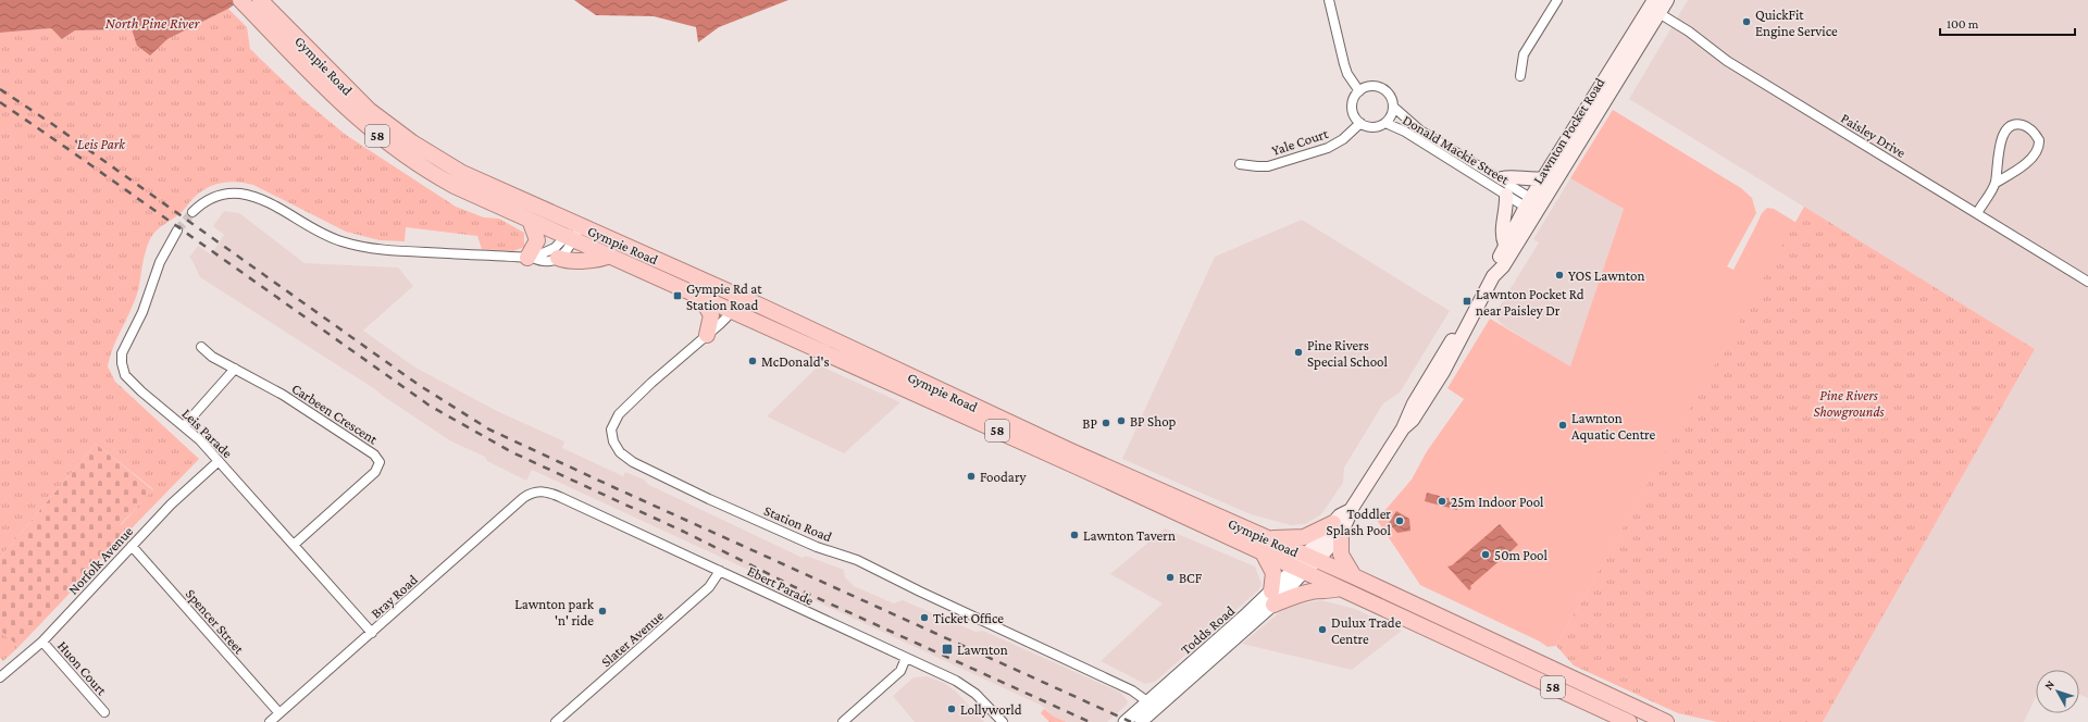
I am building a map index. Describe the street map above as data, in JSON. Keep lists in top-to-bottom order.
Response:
{
  "streets": {
    "highway": ["Gympie Road", "58"],
    "main road": ["Lawnton Pocket Road", "Todds Road"],
    "street": [
      "Paisley Drive",
      "Yale Court",
      "Donald Mackie Street",
      "Carbeen Crescent",
      "Leis Parade",
      "Station Road",
      "Norfolk Avenue",
      "Ebert Parade",
      "Bray Road",
      "Spencer Street",
      "Slater Avenue",
      "Huon Court"
    ]
  },
  "crossings": [
    ["Gympie Road", "Lawnton Pocket Road"],
    ["Gympie Road", "Station Road"],
    ["Gympie Road", "Todds Road"],
    ["Lawnton Pocket Road", "Paisley Drive"],
    ["Lawnton Pocket Road", "Donald Mackie Street"],
    ["Lawnton Pocket Road", "Todds Road"],
    ["Yale Court", "Donald Mackie Street"],
    ["Carbeen Crescent", "Leis Parade"],
    ["Leis Parade", "Norfolk Avenue"],
    ["Leis Parade", "Bray Road"],
    ["Station Road", "Todds Road"],
    ["Norfolk Avenue", "Spencer Street"],
    ["Norfolk Avenue", "Huon Court"],
    ["Ebert Parade", "Bray Road"],
    ["Ebert Parade", "Slater Avenue"],
    ["Bray Road", "Spencer Street"]
  ],
  "water": ["North Pine River"],
  "parks": ["Leis Park", "Pine Rivers Showgrounds"],
  "places": {
    "other": [
      "QuickFit Engine Service",
      "YOS Lawnton",
      "Pine Rivers Special School",
      "McDonald's",
      "BP Shop",
      "BP",
      "Lawnton Aquatic Centre",
      "Foodary",
      "25m Indoor Pool",
      "Toddler Splash Pool",
      "Lawnton Tavern",
      "50m Pool",
      "BCF",
      "Lawnton park 'n' ride",
      "Ticket Office",
      "Dulux Trade Centre",
      "Lollyworld"
    ],
    "transit": ["Gympie Rd at Station Road", "Lawnton Pocket Rd near Paisley Dr", "Lawnton"]
  },
  "scale_bar": "100 m",
  "north": "top left"
}
